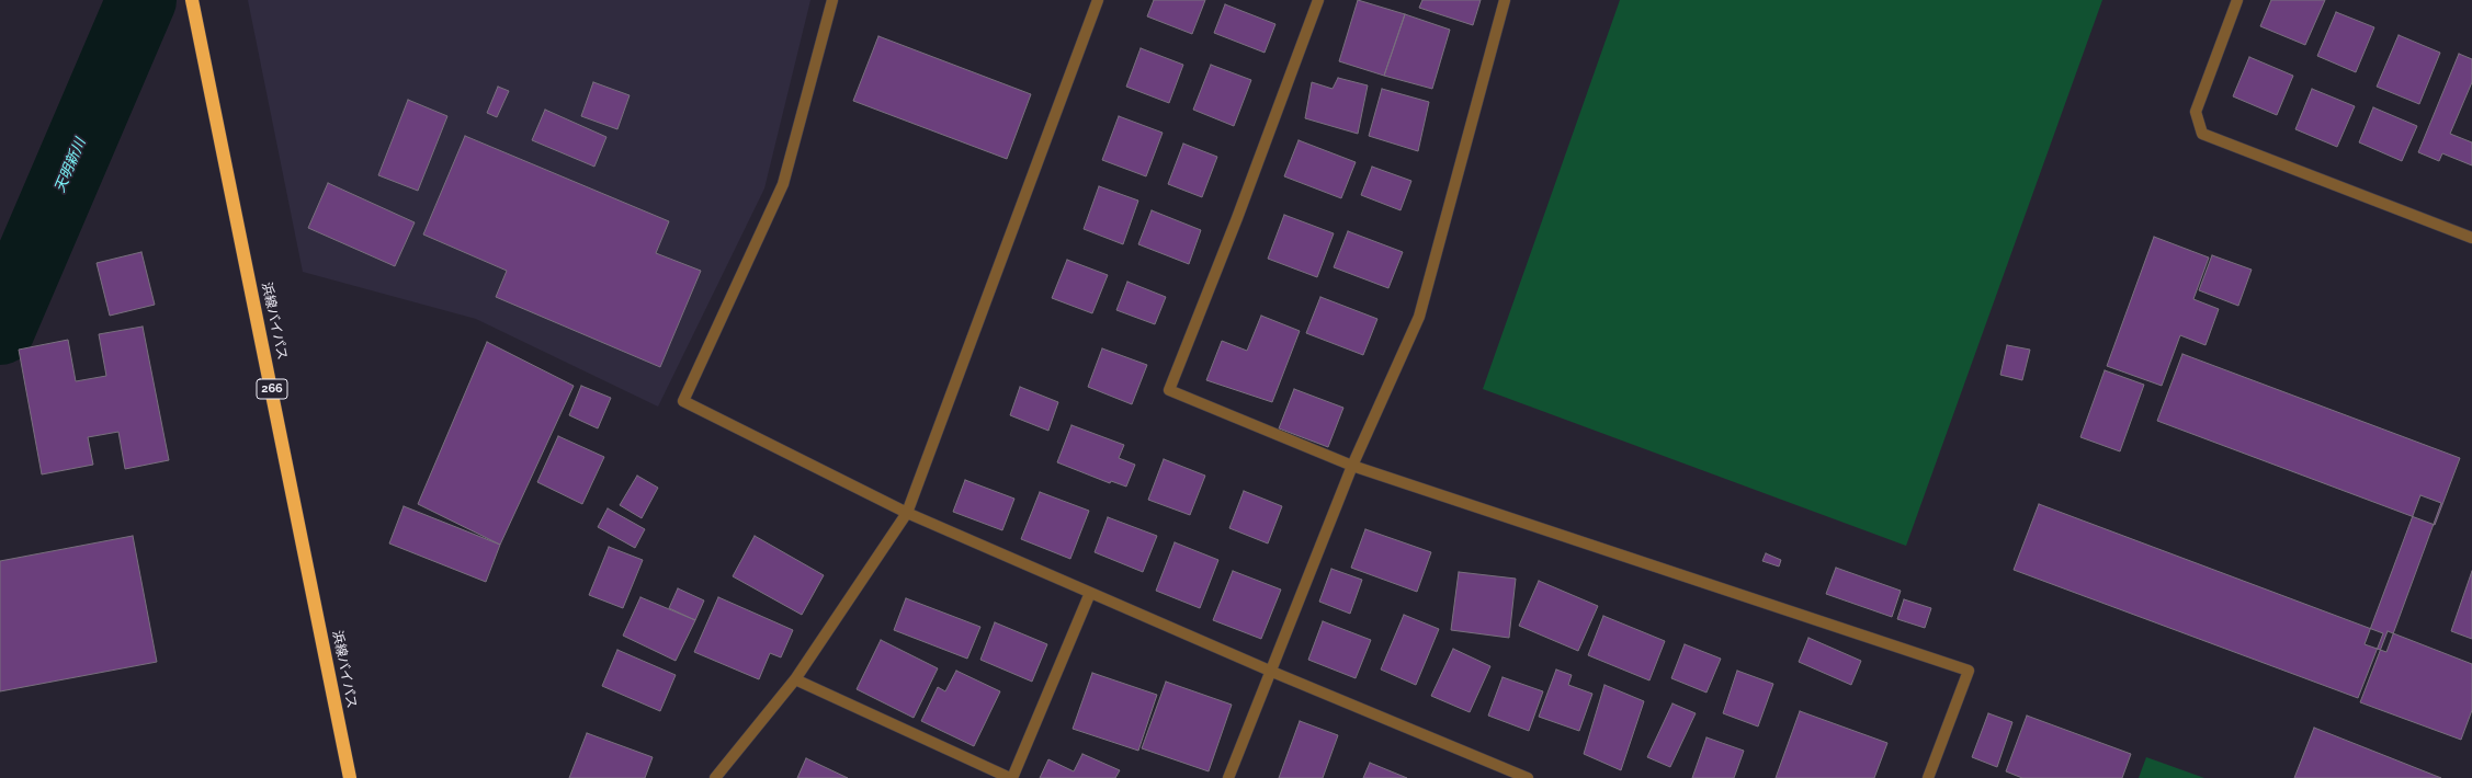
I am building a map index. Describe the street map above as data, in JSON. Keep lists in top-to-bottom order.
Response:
{
  "streets": {
    "highway": ["浜線バイパス", "266"]
  },
  "water": ["天明新川"]
}
